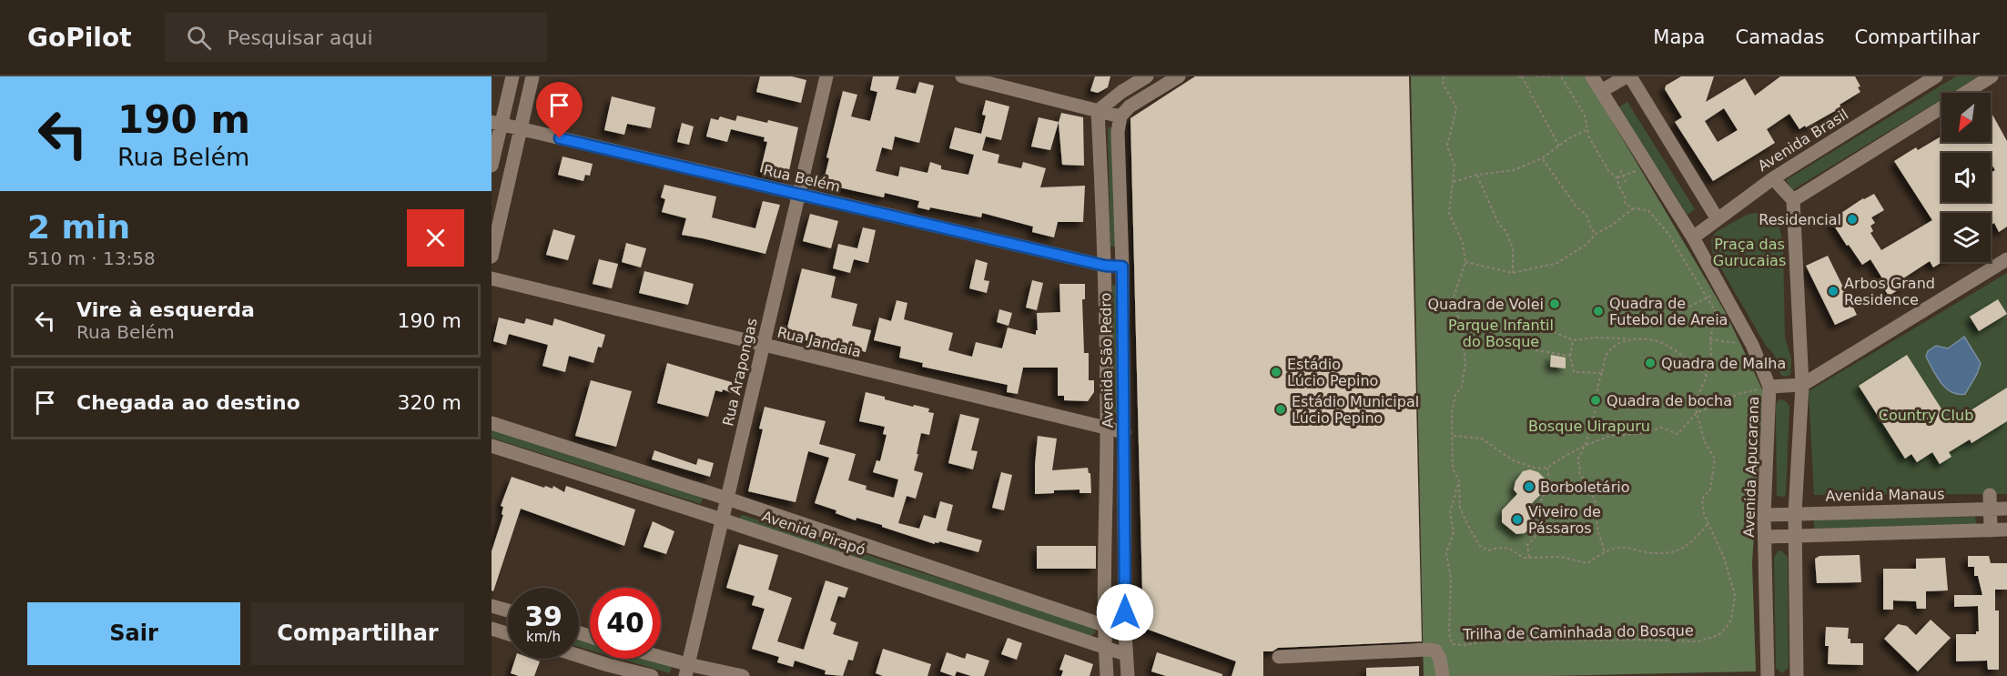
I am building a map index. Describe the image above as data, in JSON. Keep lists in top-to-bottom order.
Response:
{
  "streets": {
    "street": [
      "Avenida Brasil",
      "Rua Belém",
      "Rua Jandaia",
      "Avenida São Pedro",
      "Rua Arapongas",
      "Avenida Apucarana",
      "Avenida Manaus",
      "Avenida Pirapó"
    ],
    "path": ["Trilha de Caminhada do Bosque"]
  },
  "crossings": [
    ["Avenida Brasil", "Avenida Apucarana"],
    ["Rua Belém", "Avenida São Pedro"],
    ["Rua Belém", "Rua Arapongas"],
    ["Rua Jandaia", "Avenida São Pedro"],
    ["Rua Jandaia", "Rua Arapongas"],
    ["Avenida São Pedro", "Avenida Pirapó"],
    ["Rua Arapongas", "Avenida Pirapó"],
    ["Avenida Apucarana", "Avenida Manaus"]
  ],
  "parks": [
    "Praça das Gurucaias",
    "Parque Infantil do Bosque",
    "Country Club",
    "Bosque Uirapuru"
  ],
  "places": [
    "Residencial",
    "Arbos Grand Residence",
    "Quadra de Volei",
    "Quadra de Futebol de Areia",
    "Quadra de Malha",
    "Estádio Lúcio Pepino",
    "Quadra de bocha",
    "Estádio Municipal Lúcio Pepino",
    "Borboletário",
    "Viveiro de Pássaros"
  ],
  "north": "bottom left",
  "page": {
    "header": "GoPilot",
    "search": "Pesquisar aqui",
    "nav": ["Mapa", "Camadas", "Compartilhar"],
    "turn": ["190 m", "Rua Belém"],
    "heading": ["2 min", "510 m · 13:58"],
    "list": [
      {
        "name": "Vire à esquerda",
        "note": "Rua Belém",
        "value": "190 m"
      },
      {
        "name": "Chegada ao destino",
        "value": "320 m"
      }
    ],
    "speed": "39 km/h",
    "limit": "40",
    "buttons": ["Sair", "Compartilhar"]
  }
}
